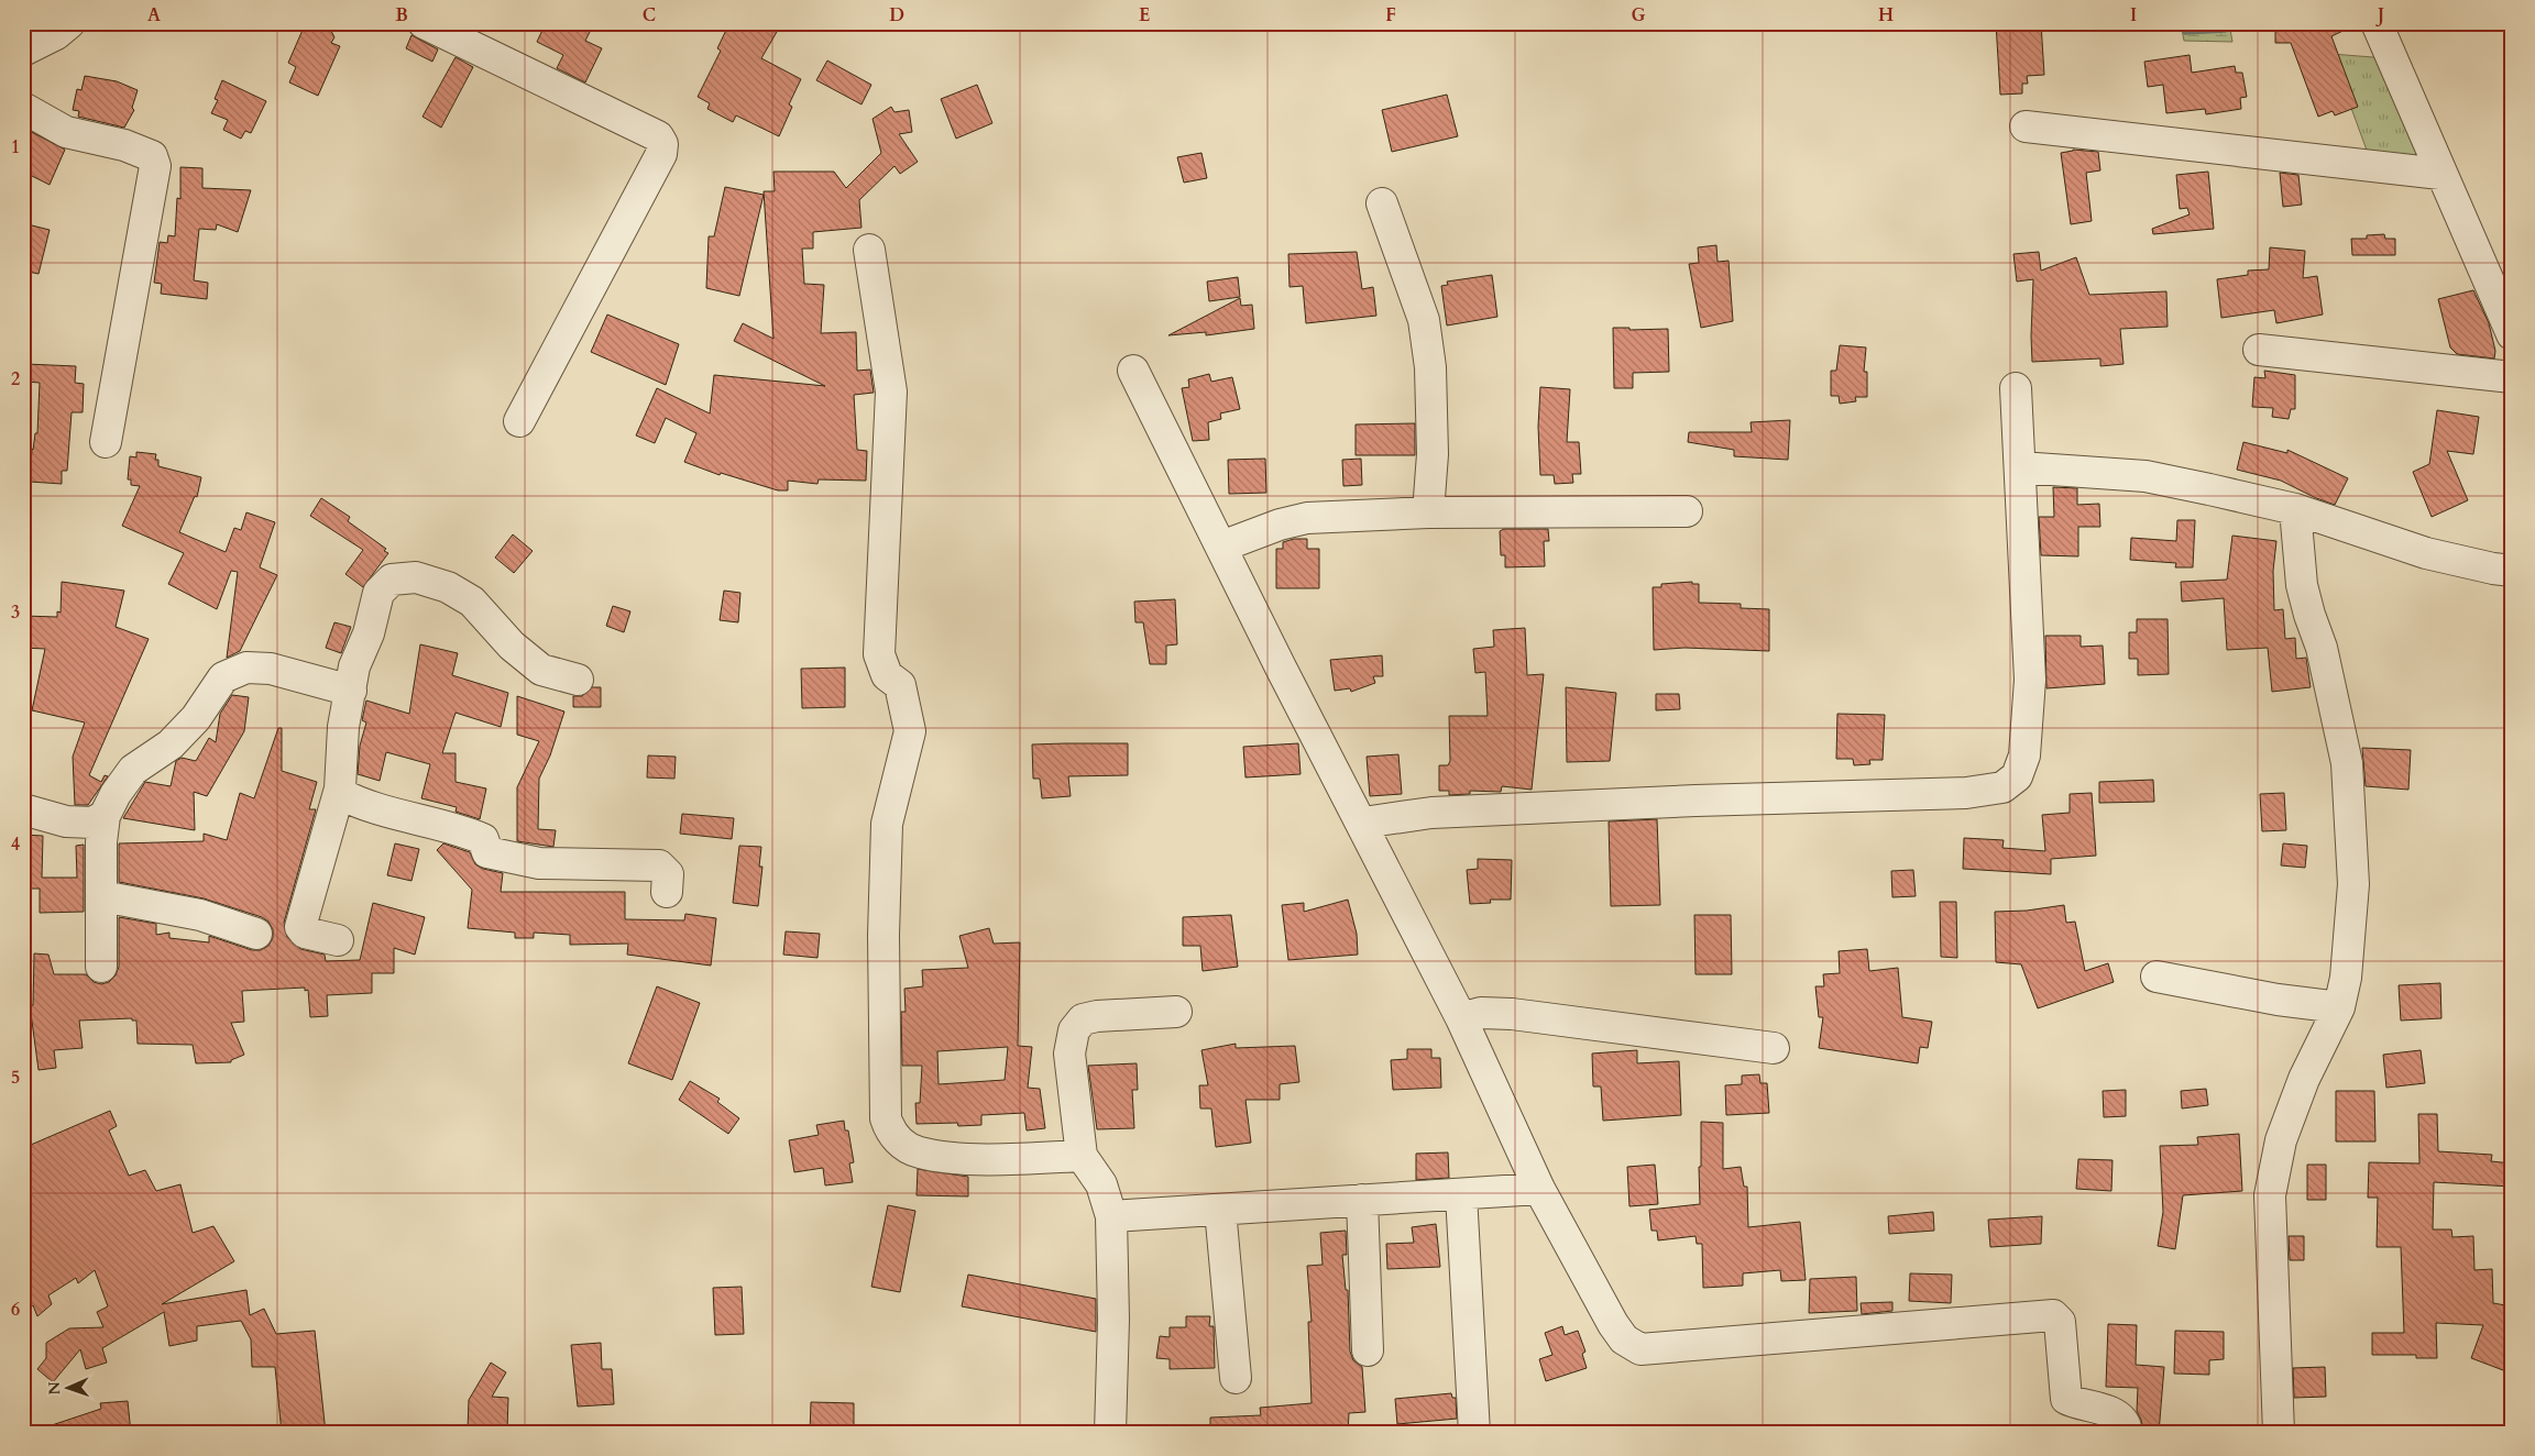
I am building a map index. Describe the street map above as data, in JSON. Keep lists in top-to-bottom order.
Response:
{
  "north": "left",
  "grid": {
    "columns": [
      "A",
      "B",
      "C",
      "D",
      "E",
      "F",
      "G",
      "H",
      "I",
      "J"
    ],
    "rows": [
      "1",
      "2",
      "3",
      "4",
      "5",
      "6"
    ]
  }
}
